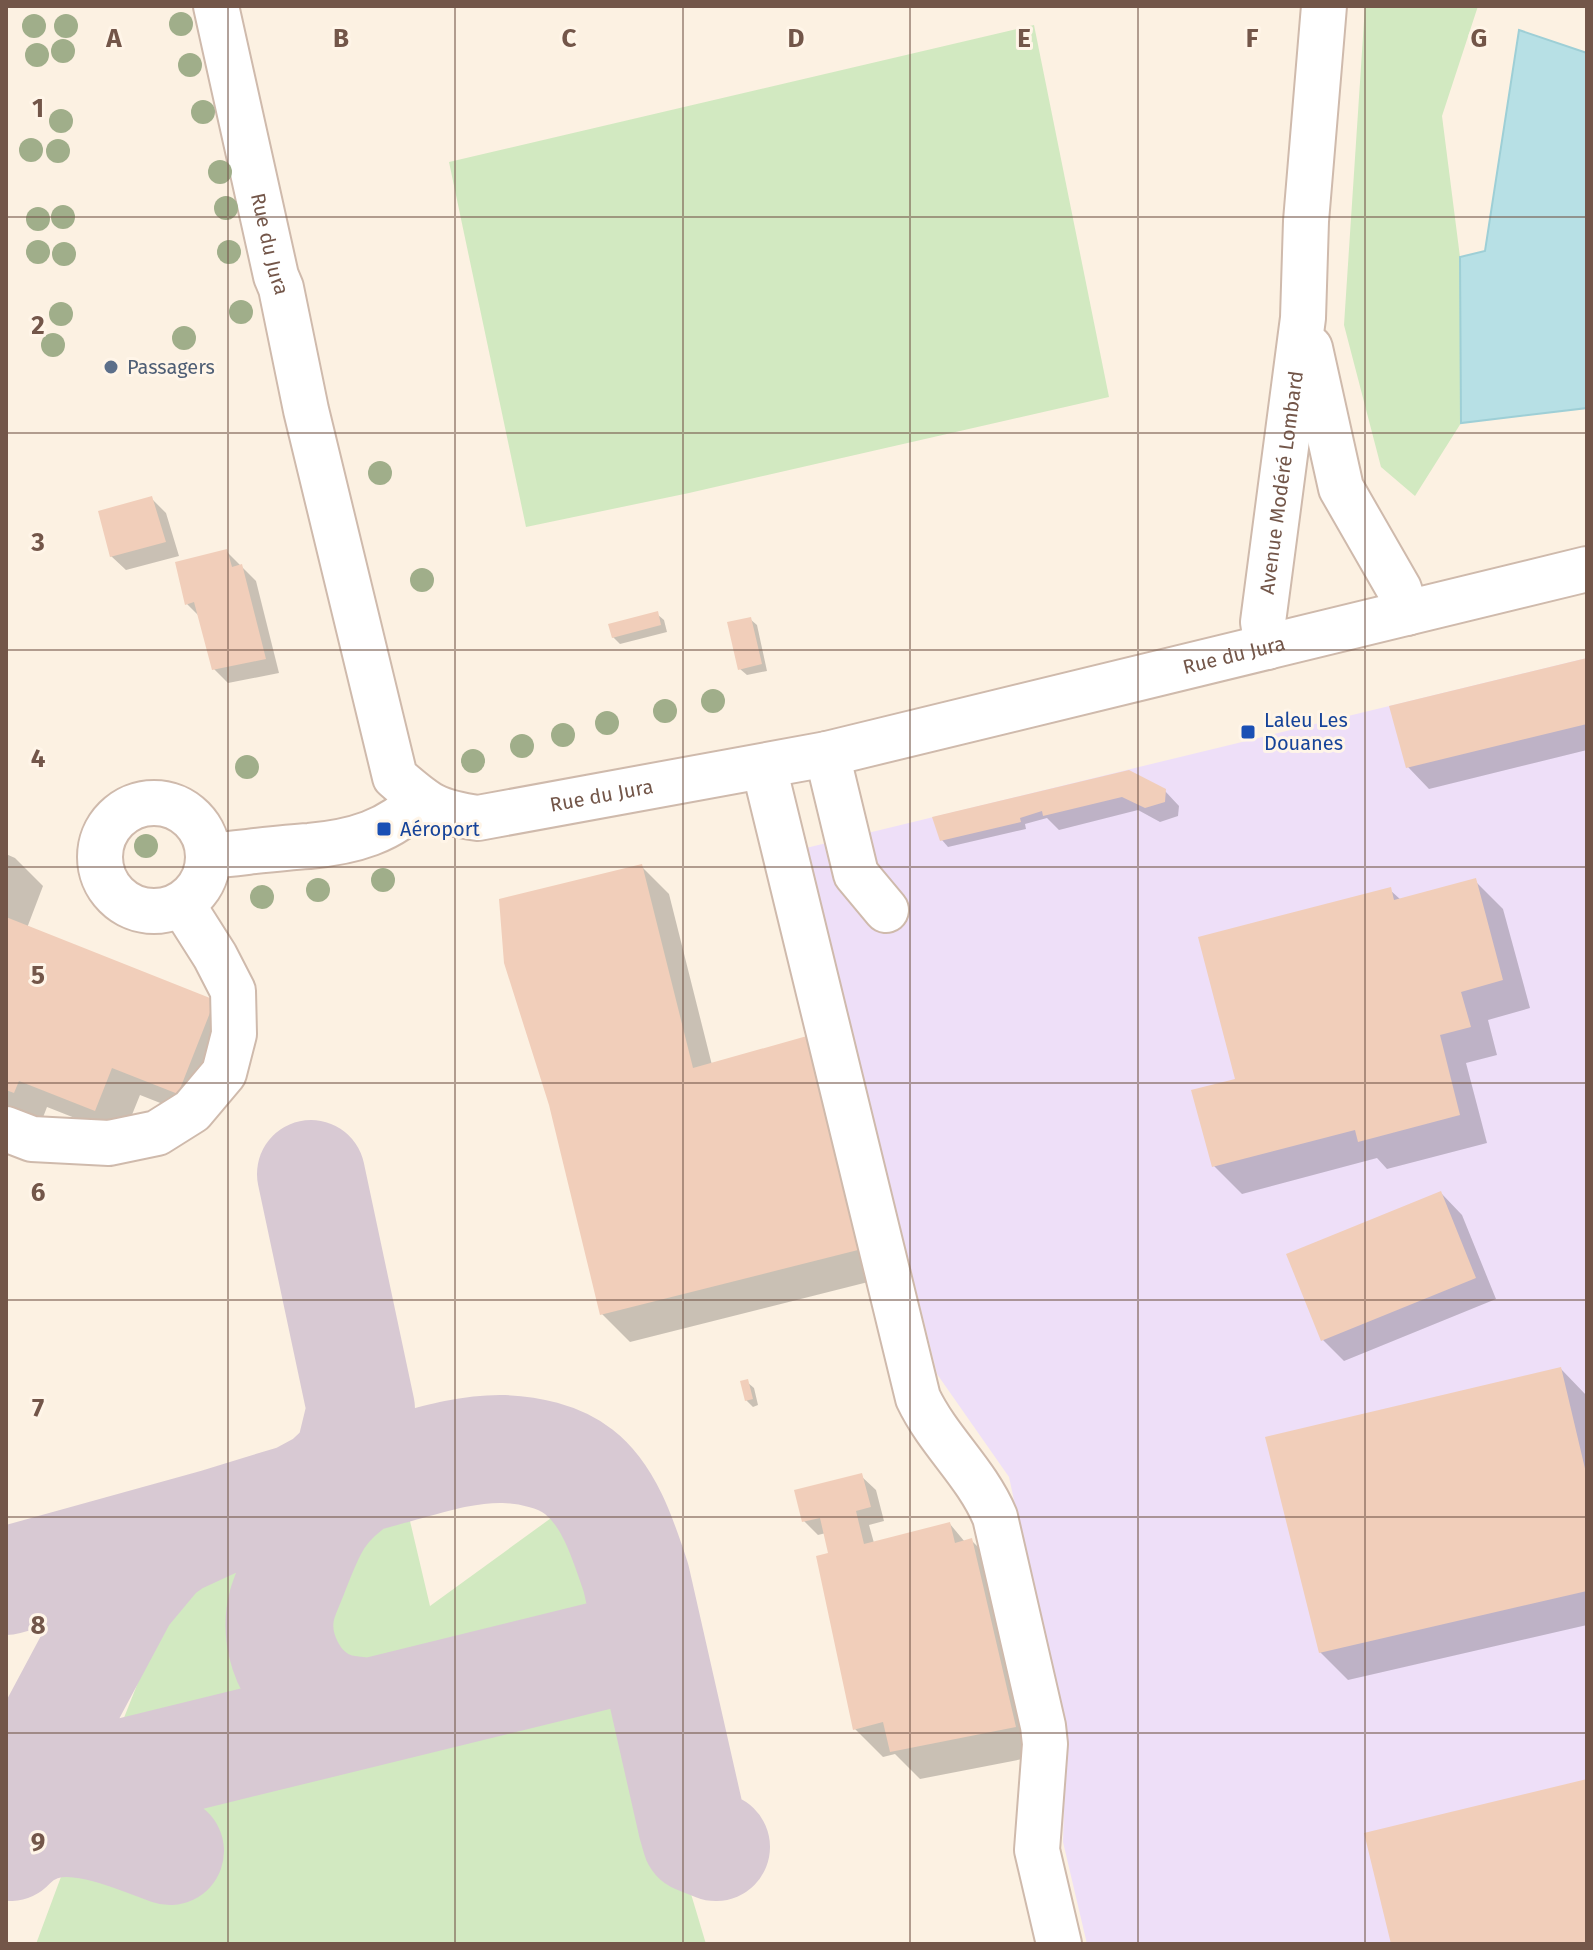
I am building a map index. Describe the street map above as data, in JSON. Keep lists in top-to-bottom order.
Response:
{
  "streets": {
    "street": ["Rue du Jura", "Avenue Modéré Lombard"]
  },
  "crossings": [
    ["Rue du Jura", "Avenue Modéré Lombard"]
  ],
  "places": {
    "other": ["Passagers"],
    "transit": ["Laleu Les Douanes", "Aéroport"]
  },
  "grid": {
    "columns": [
      "A",
      "B",
      "C",
      "D",
      "E",
      "F",
      "G"
    ],
    "rows": [
      "1",
      "2",
      "3",
      "4",
      "5",
      "6",
      "7",
      "8",
      "9"
    ]
  }
}
